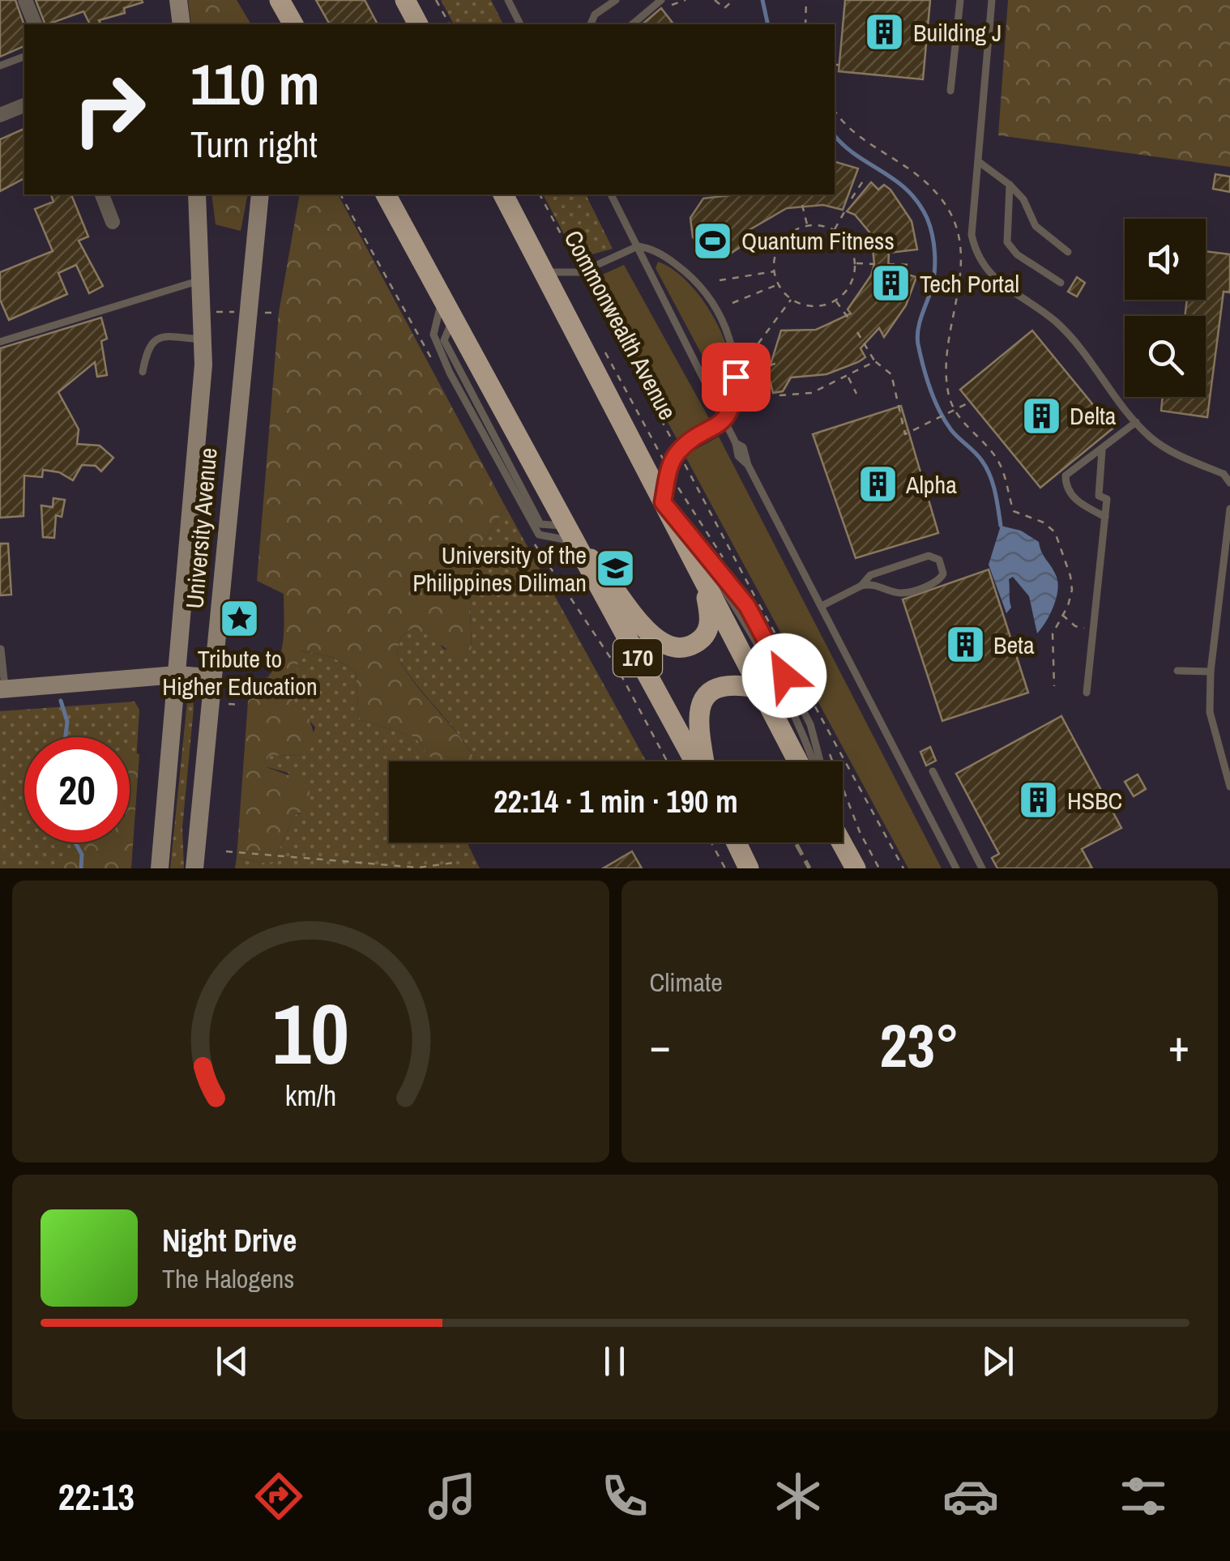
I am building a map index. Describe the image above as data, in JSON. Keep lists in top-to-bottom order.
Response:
{
  "streets": {
    "main road": ["Commonwealth Avenue", "University Avenue", "170"]
  },
  "places": {
    "building": [
      "Building J",
      "Tech Portal",
      "Delta",
      "Alpha",
      "Beta",
      "HSBC"
    ],
    "sports": ["Quantum Fitness"],
    "school or university": ["University of the Philippines Diliman"],
    "place": ["Tribute to Higher Education"]
  },
  "page": {
    "turn": ["110 m", "Turn right"],
    "limit": "20",
    "trip": "22:14 · 1 min · 190 m",
    "tile": "Climate",
    "heat": ["−", "23°", "+"],
    "song": ["Night Drive", "The Halogens"],
    "tabs": "22:13",
    "gauge": ["10", "km/h"]
  }
}
